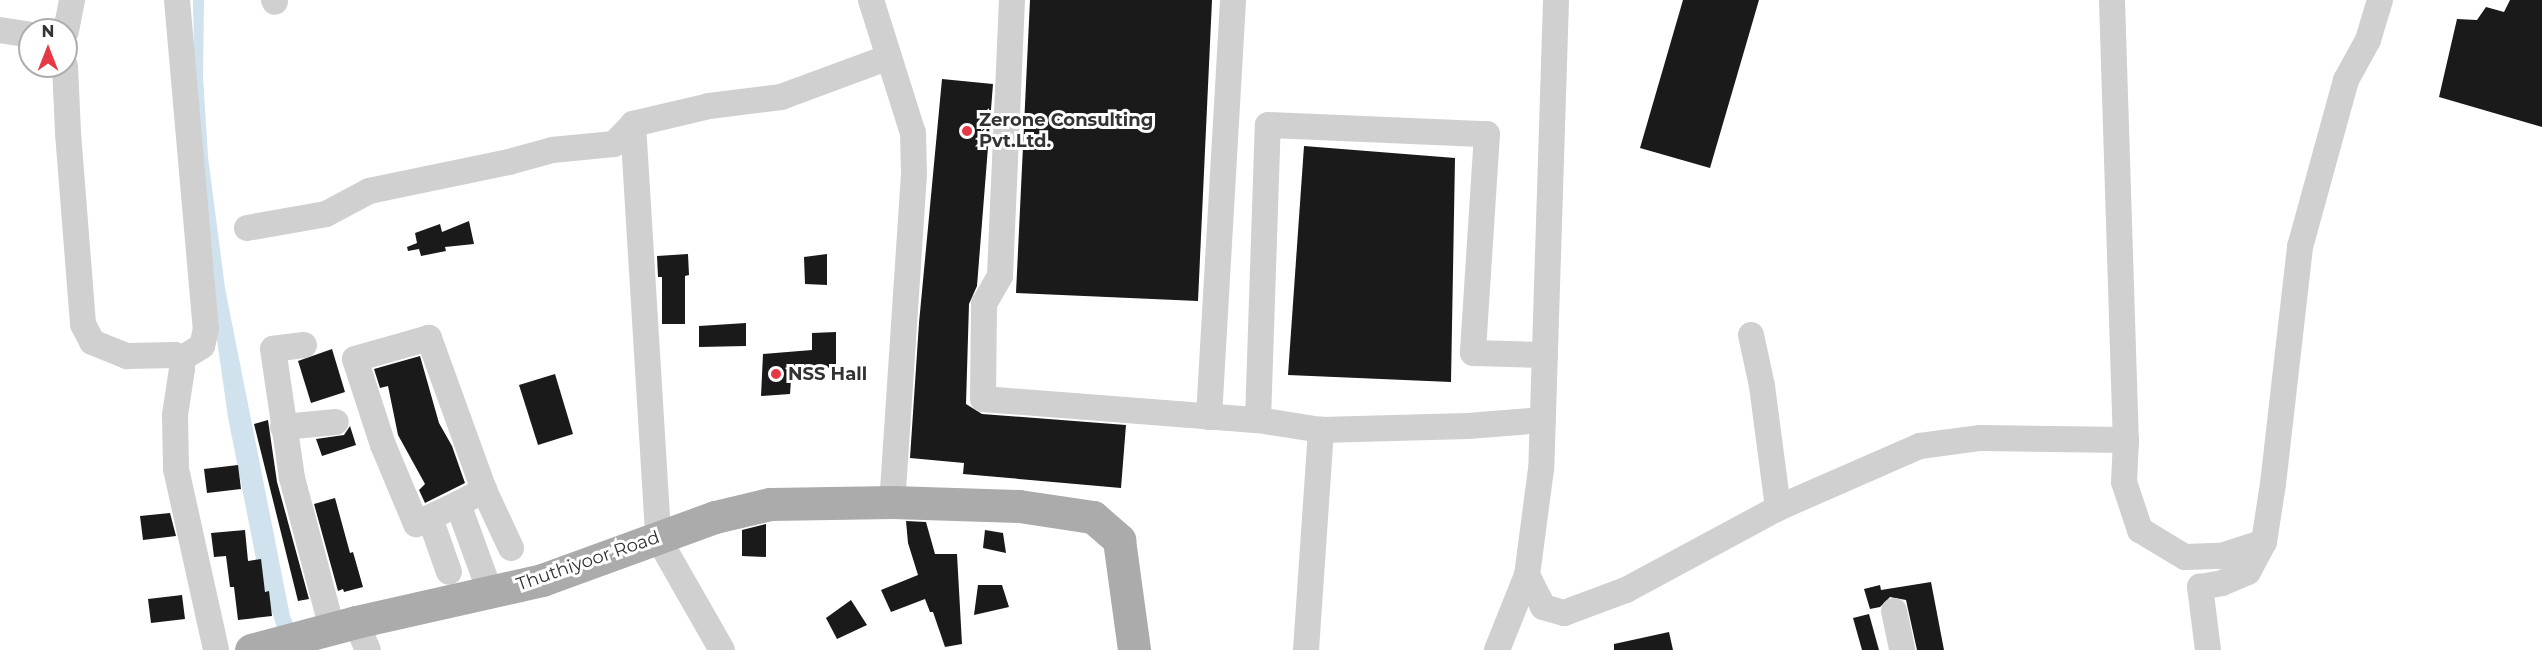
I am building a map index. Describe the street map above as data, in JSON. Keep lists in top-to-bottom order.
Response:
{
  "streets": {
    "main road": ["Thuthiyoor Road"]
  },
  "places": ["Zerone Consulting Pvt.Ltd.", "NSS Hall"],
  "north": "top"
}
